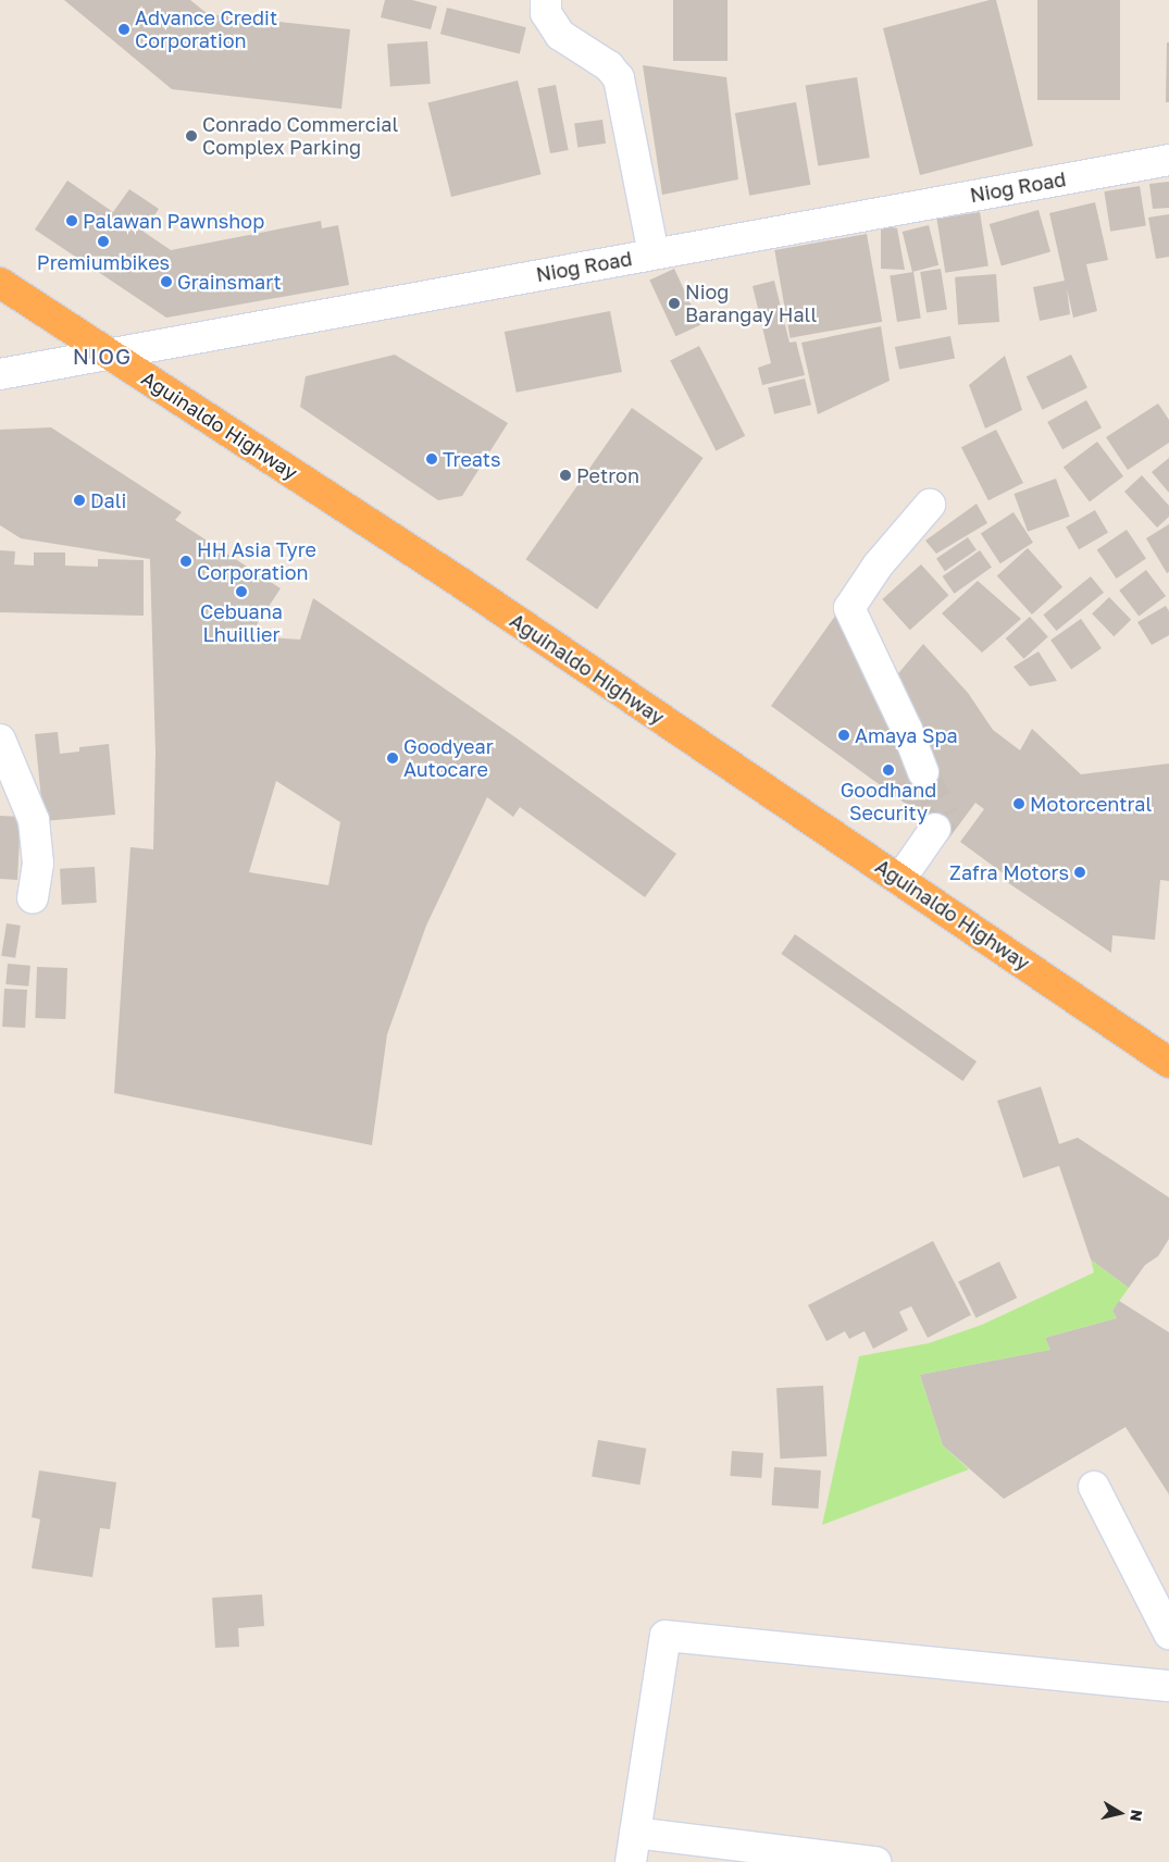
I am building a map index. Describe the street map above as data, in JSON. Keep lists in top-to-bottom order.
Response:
{
  "streets": {
    "highway": ["Aguinaldo Highway"],
    "street": ["Niog Road"]
  },
  "crossings": [
    ["Niog Road", "Aguinaldo Highway"]
  ],
  "districts": ["NIOG"],
  "places": [
    "Advance Credit Corporation",
    "Conrado Commercial Complex Parking",
    "Palawan Pawnshop",
    "Premiumbikes",
    "Grainsmart",
    "Niog Barangay Hall",
    "Treats",
    "Petron",
    "Dali",
    "HH Asia Tyre Corporation",
    "Cebuana Lhuillier",
    "Amaya Spa",
    "Goodyear Autocare",
    "Goodhand Security",
    "Motorcentral",
    "Zafra Motors"
  ],
  "north": "right"
}
